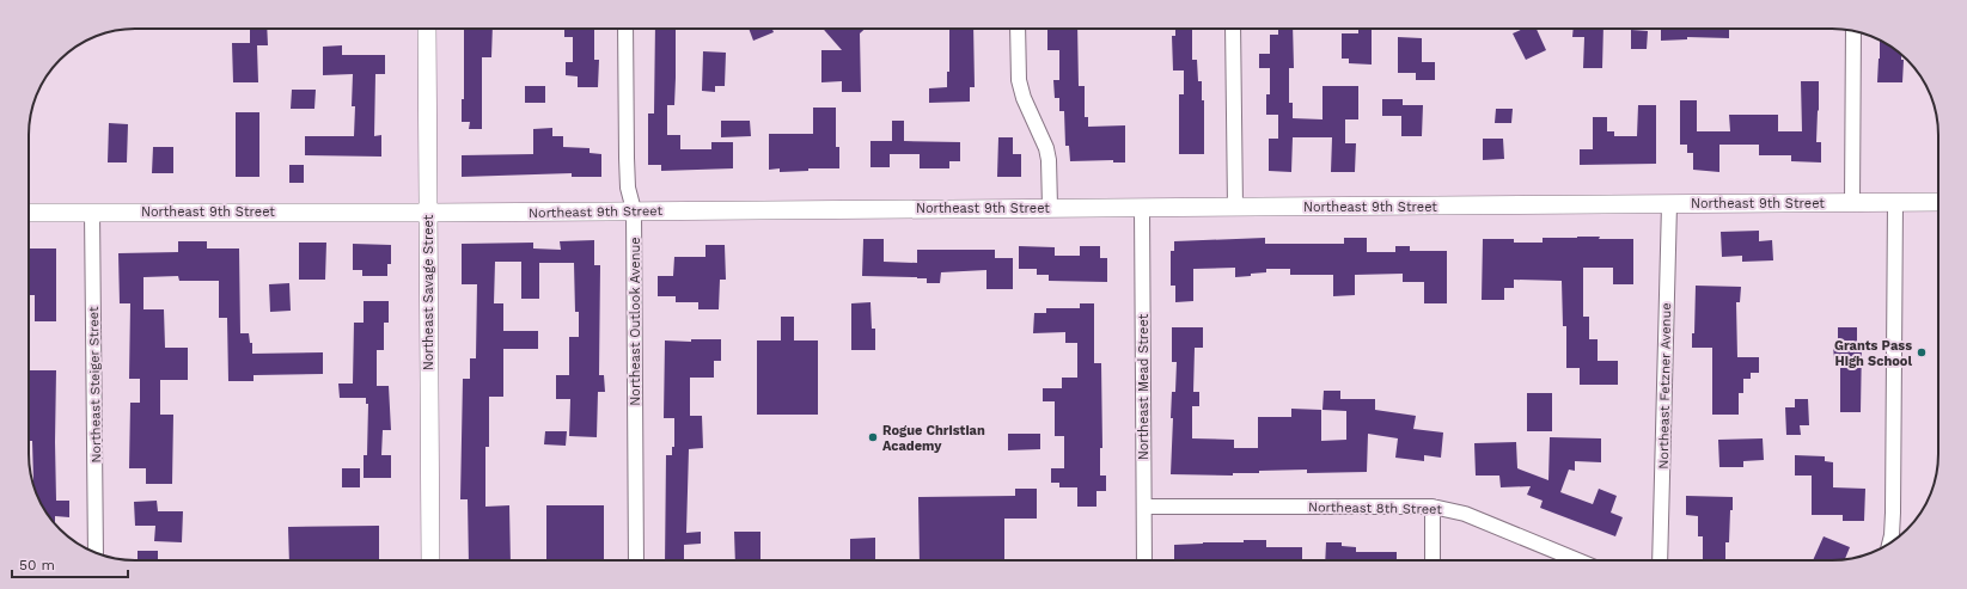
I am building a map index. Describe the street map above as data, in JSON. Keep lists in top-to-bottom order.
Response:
{
  "streets": {
    "street": [
      "Northeast 9th Street",
      "Northeast Savage Street",
      "Northeast Outlook Avenue",
      "Northeast Steiger Street",
      "Northeast Fetzner Avenue",
      "Northeast Mead Street",
      "Northeast 8th Street"
    ]
  },
  "crossings": [
    ["Northeast 9th Street", "Northeast Savage Street"],
    ["Northeast 9th Street", "Northeast Outlook Avenue"],
    ["Northeast 9th Street", "Northeast Steiger Street"],
    ["Northeast 9th Street", "Northeast Fetzner Avenue"],
    ["Northeast 9th Street", "Northeast Mead Street"],
    ["Northeast Mead Street", "Northeast 8th Street"]
  ],
  "places": ["Grants Pass High School", "Rogue Christian Academy"],
  "scale_bar": "50 m"
}
